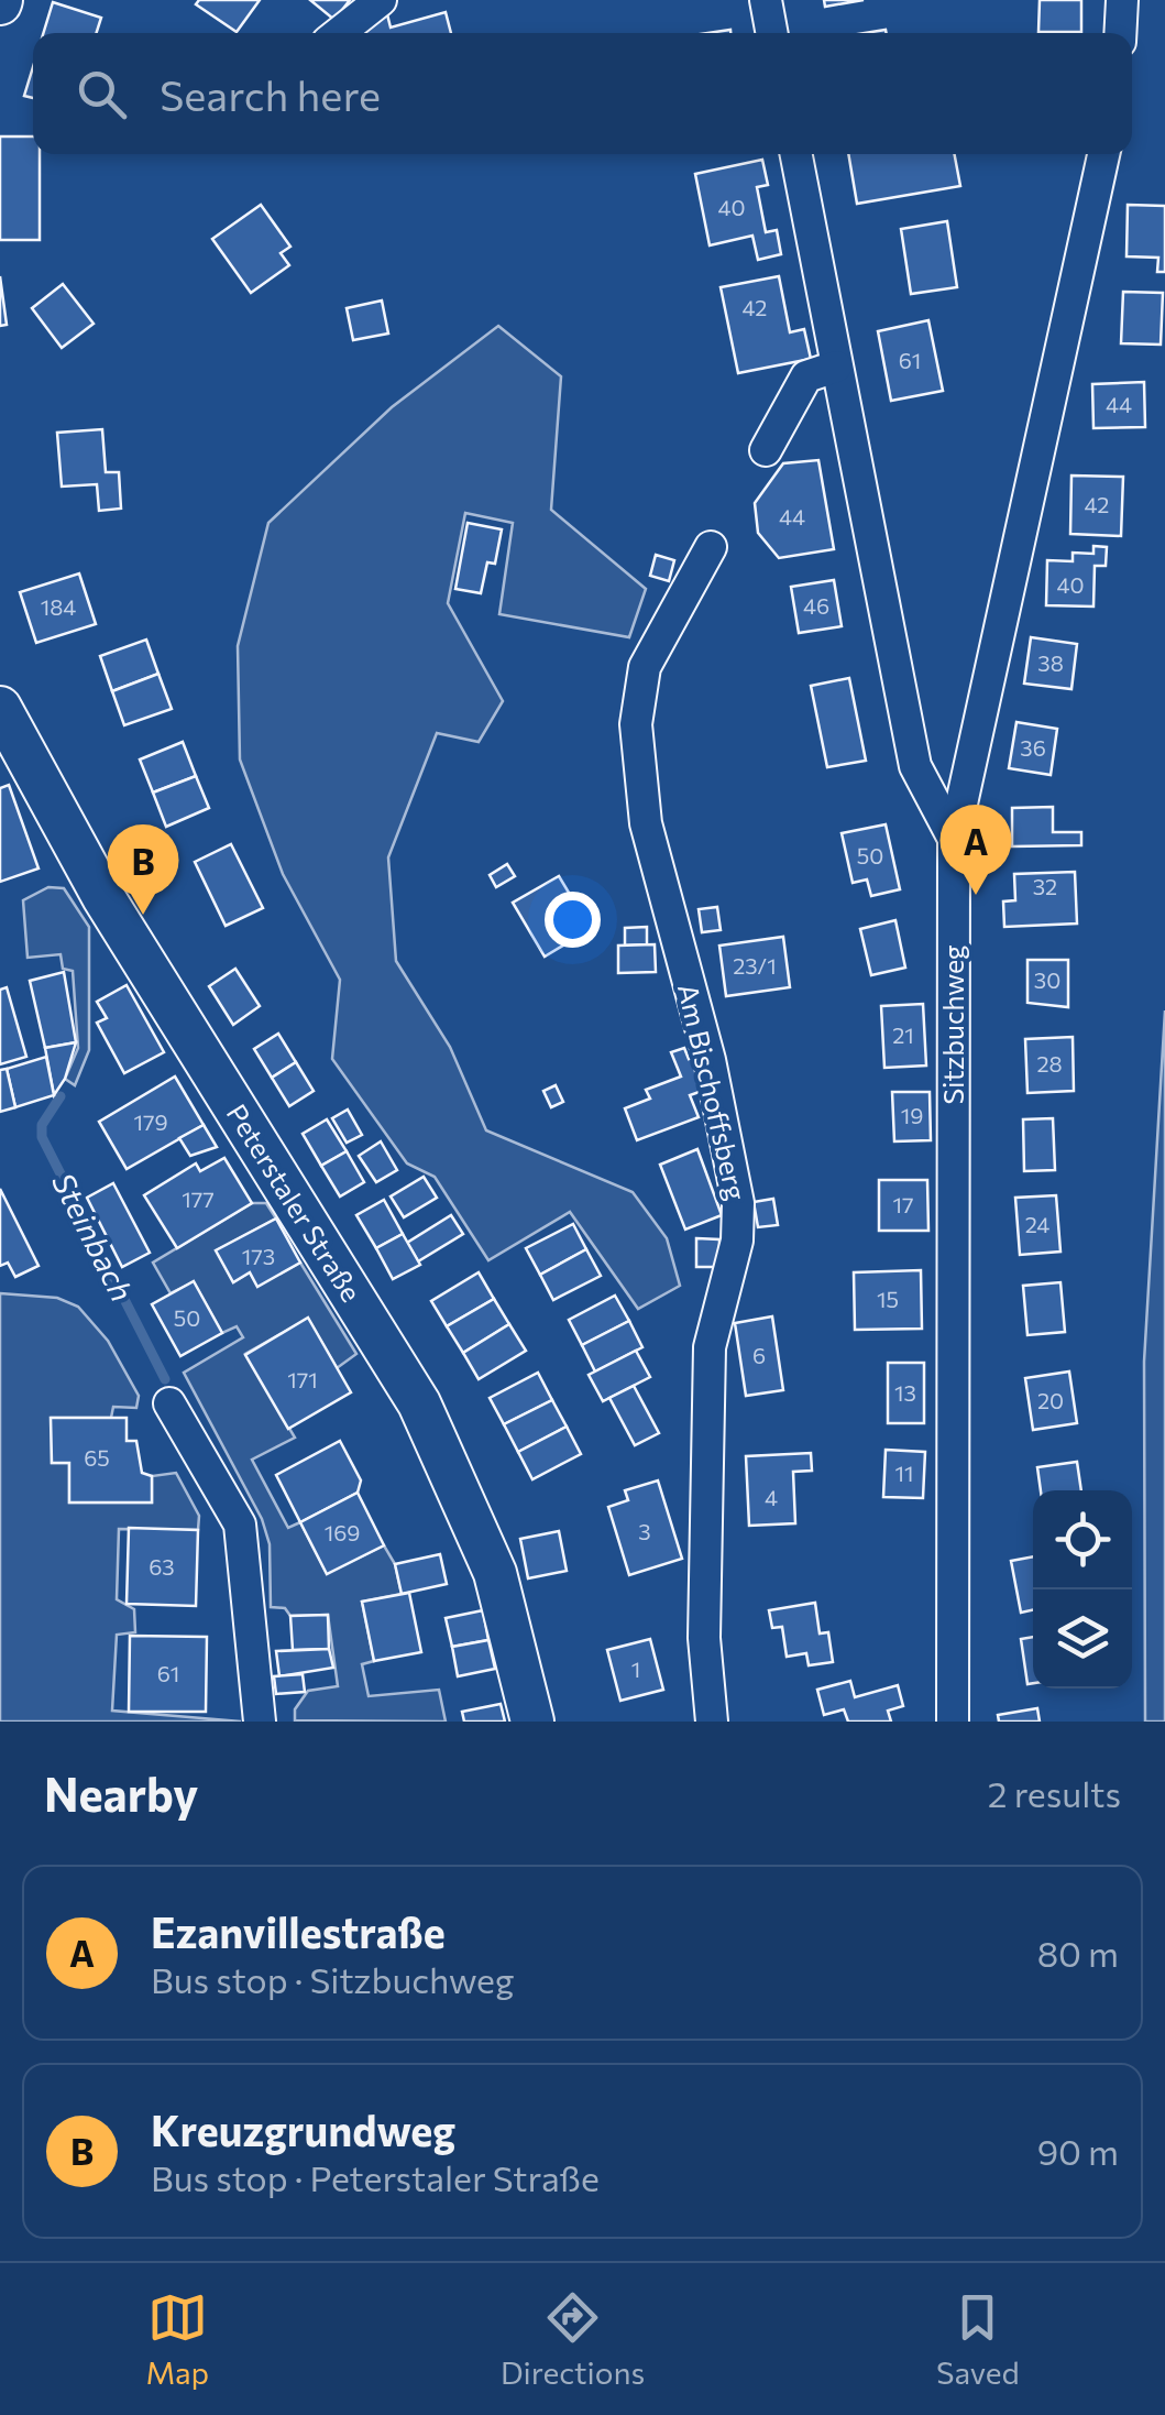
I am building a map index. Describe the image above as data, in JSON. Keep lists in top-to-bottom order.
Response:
{
  "streets": {
    "main road": ["Peterstaler Straße"],
    "street": ["Sitzbuchweg", "Am Bischoffsberg"]
  },
  "water": ["Steinbach"],
  "house_numbers": [
    "40",
    "42",
    "61",
    "44",
    "42",
    "44",
    "40",
    "46",
    "184",
    "38",
    "36",
    "50",
    "32",
    "23/1",
    "30",
    "21",
    "28",
    "19",
    "179",
    "177",
    "17",
    "24",
    "173",
    "15",
    "50",
    "6",
    "171",
    "13",
    "20",
    "65",
    "11",
    "4",
    "3",
    "169",
    "63",
    "1",
    "61"
  ],
  "page": {
    "search": "Search here",
    "pins": ["A", "B"],
    "heading": ["Nearby", "2 results"],
    "list": [
      {
        "mark": "A",
        "name": "Ezanvillestraße",
        "note": "Bus stop · Sitzbuchweg",
        "value": "80 m"
      },
      {
        "mark": "B",
        "name": "Kreuzgrundweg",
        "note": "Bus stop · Peterstaler Straße",
        "value": "90 m"
      }
    ],
    "nav": ["Map", "Directions", "Saved"]
  }
}
